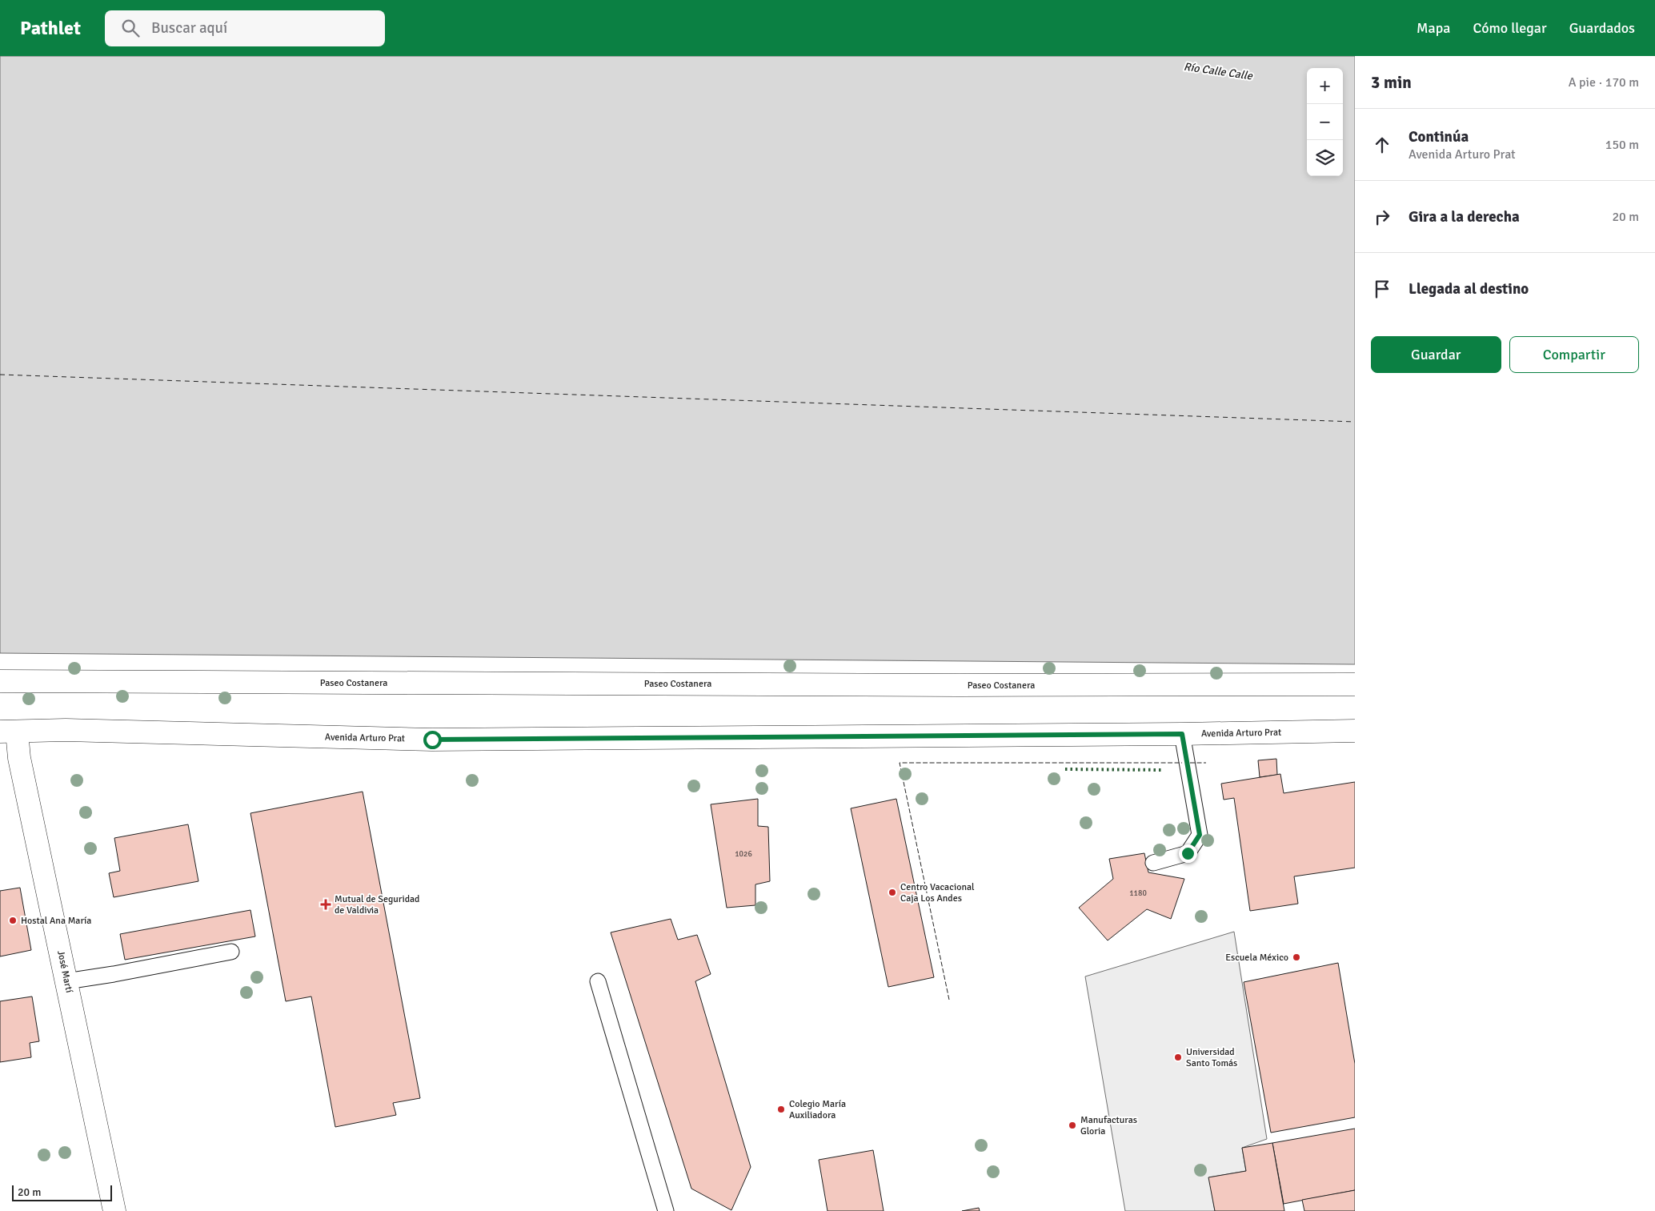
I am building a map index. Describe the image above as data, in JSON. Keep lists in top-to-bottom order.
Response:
{
  "streets": {
    "street": ["Paseo Costanera", "Avenida Arturo Prat", "José Martí"]
  },
  "crossings": [
    ["Avenida Arturo Prat", "José Martí"]
  ],
  "water": ["Río Calle Calle"],
  "places": {
    "other": [
      "Centro Vacacional Caja Los Andes",
      "Hostal Ana María",
      "Escuela México",
      "Universidad Santo Tomás",
      "Colegio María Auxiliadora",
      "Manufacturas Gloria"
    ],
    "health": ["Mutual de Seguridad de Valdivia"]
  },
  "house_numbers": ["1026", "1180"],
  "scale_bar": "20 m",
  "page": {
    "header": "Pathlet",
    "search": "Buscar aquí",
    "nav": ["Mapa", "Cómo llegar", "Guardados"],
    "heading": ["3 min", "A pie · 170 m"],
    "map_buttons": ["+", "−"],
    "list": [
      ["Continúa", "Avenida Arturo Prat", "150 m"],
      ["Gira a la derecha", "20 m"],
      "Llegada al destino"
    ],
    "buttons": ["Guardar", "Compartir"],
    "scale": "20 m"
  }
}
